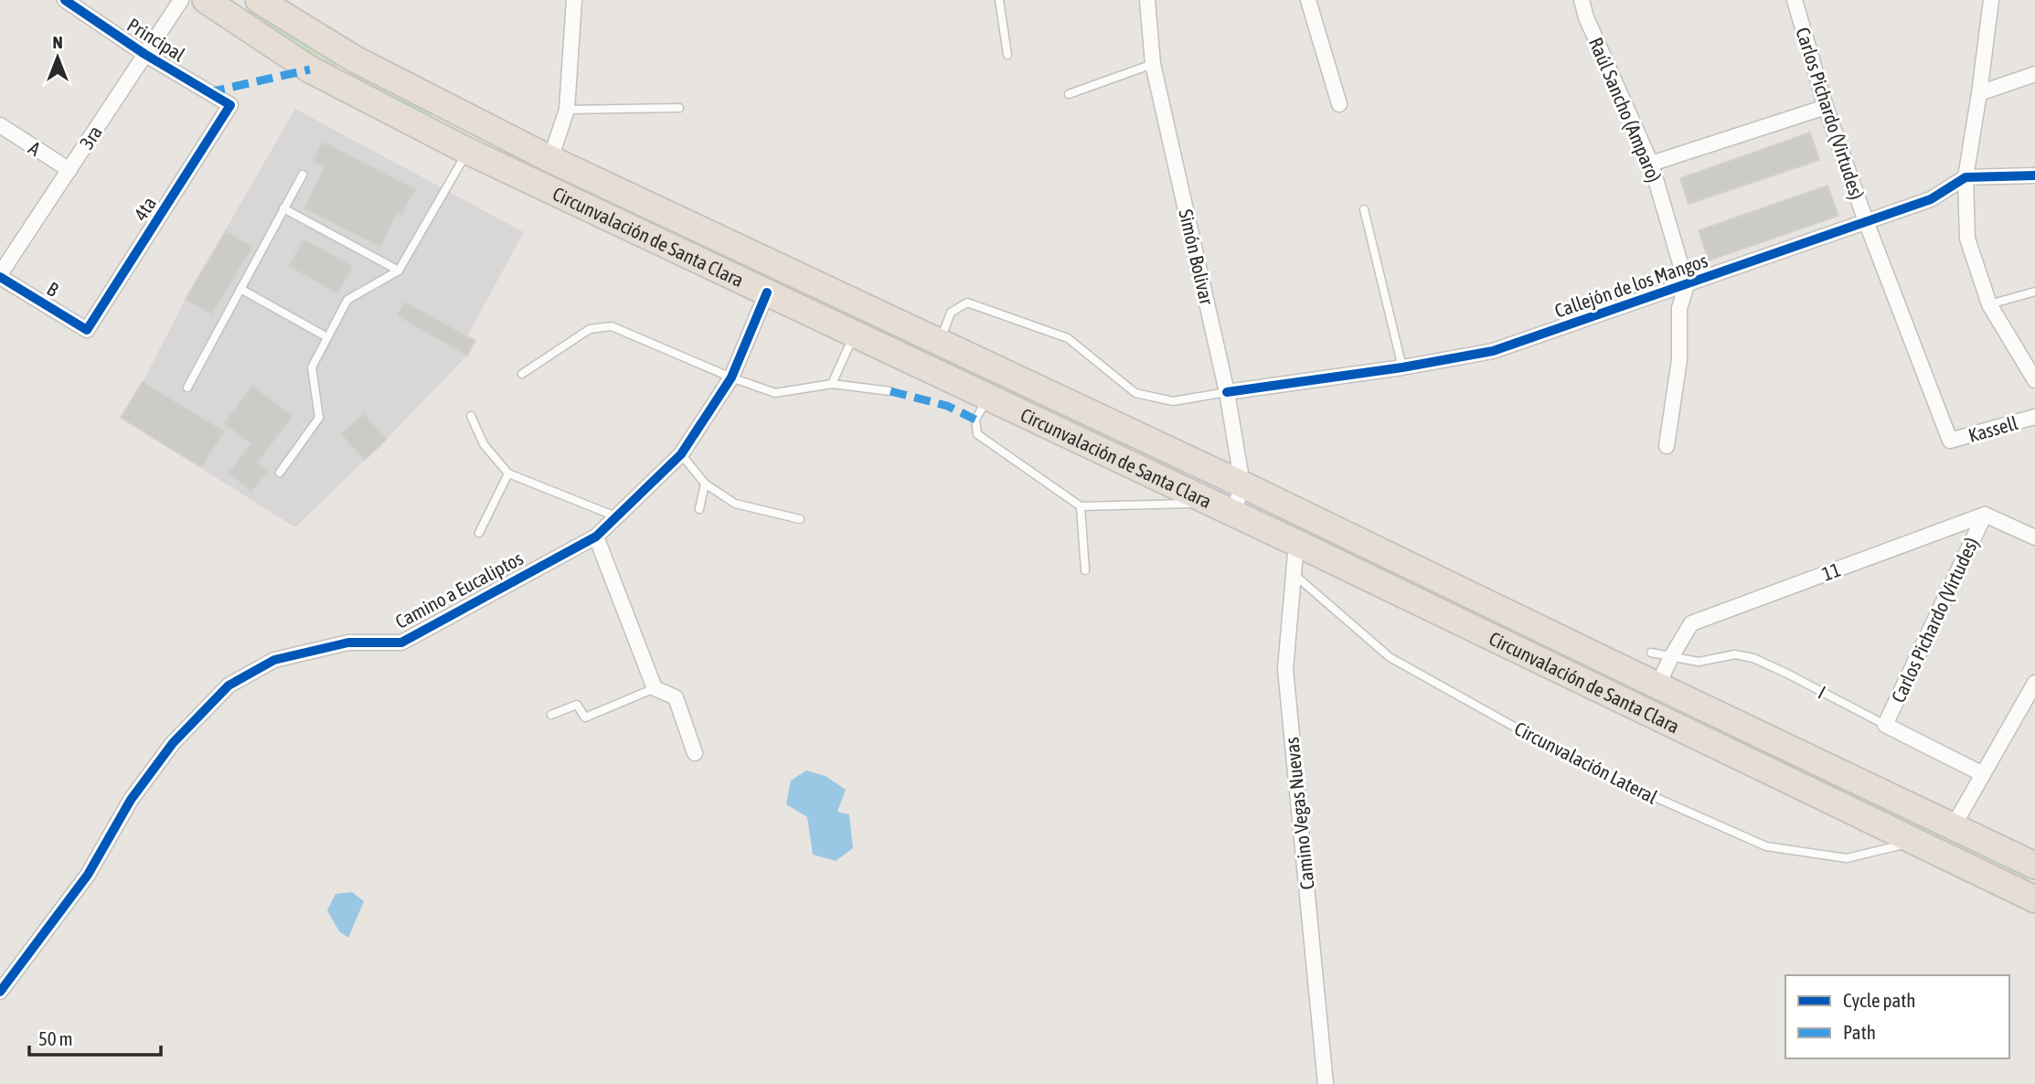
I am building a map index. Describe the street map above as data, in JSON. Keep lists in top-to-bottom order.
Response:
{
  "streets": {
    "highway": ["Circunvalación de Santa Clara"],
    "street": [
      "Principal",
      "Raúl Sancho (Amparo)",
      "Carlos Pichardo (Virtudes)",
      "3ra",
      "A",
      "4ta",
      "Simón Bolivar",
      "Callejón de los Mangos",
      "B",
      "Kassell",
      "11",
      "Camino a Eucaliptos",
      "I",
      "Camino Vegas Nuevas"
    ],
    "lane": ["Circunvalación Lateral"]
  },
  "crossings": [
    ["Principal", "3ra"],
    ["Principal", "4ta"],
    ["Raúl Sancho (Amparo)", "Callejón de los Mangos"],
    ["Carlos Pichardo (Virtudes)", "Callejón de los Mangos"],
    ["Carlos Pichardo (Virtudes)", "Kassell"],
    ["Carlos Pichardo (Virtudes)", "11"],
    ["Carlos Pichardo (Virtudes)", "I"],
    ["3ra", "A"],
    ["3ra", "B"],
    ["4ta", "B"],
    ["Circunvalación de Santa Clara", "Simón Bolivar"],
    ["Circunvalación de Santa Clara", "Callejón de los Mangos"],
    ["Circunvalación de Santa Clara", "11"],
    ["Circunvalación de Santa Clara", "Camino a Eucaliptos"],
    ["Circunvalación de Santa Clara", "Circunvalación Lateral"],
    ["Circunvalación de Santa Clara", "Camino Vegas Nuevas"],
    ["Simón Bolivar", "Callejón de los Mangos"],
    ["11", "I"],
    ["Circunvalación Lateral", "Camino Vegas Nuevas"]
  ],
  "legend": ["Cycle path", "Path"],
  "scale_bar": "50 m",
  "north": "top"
}
